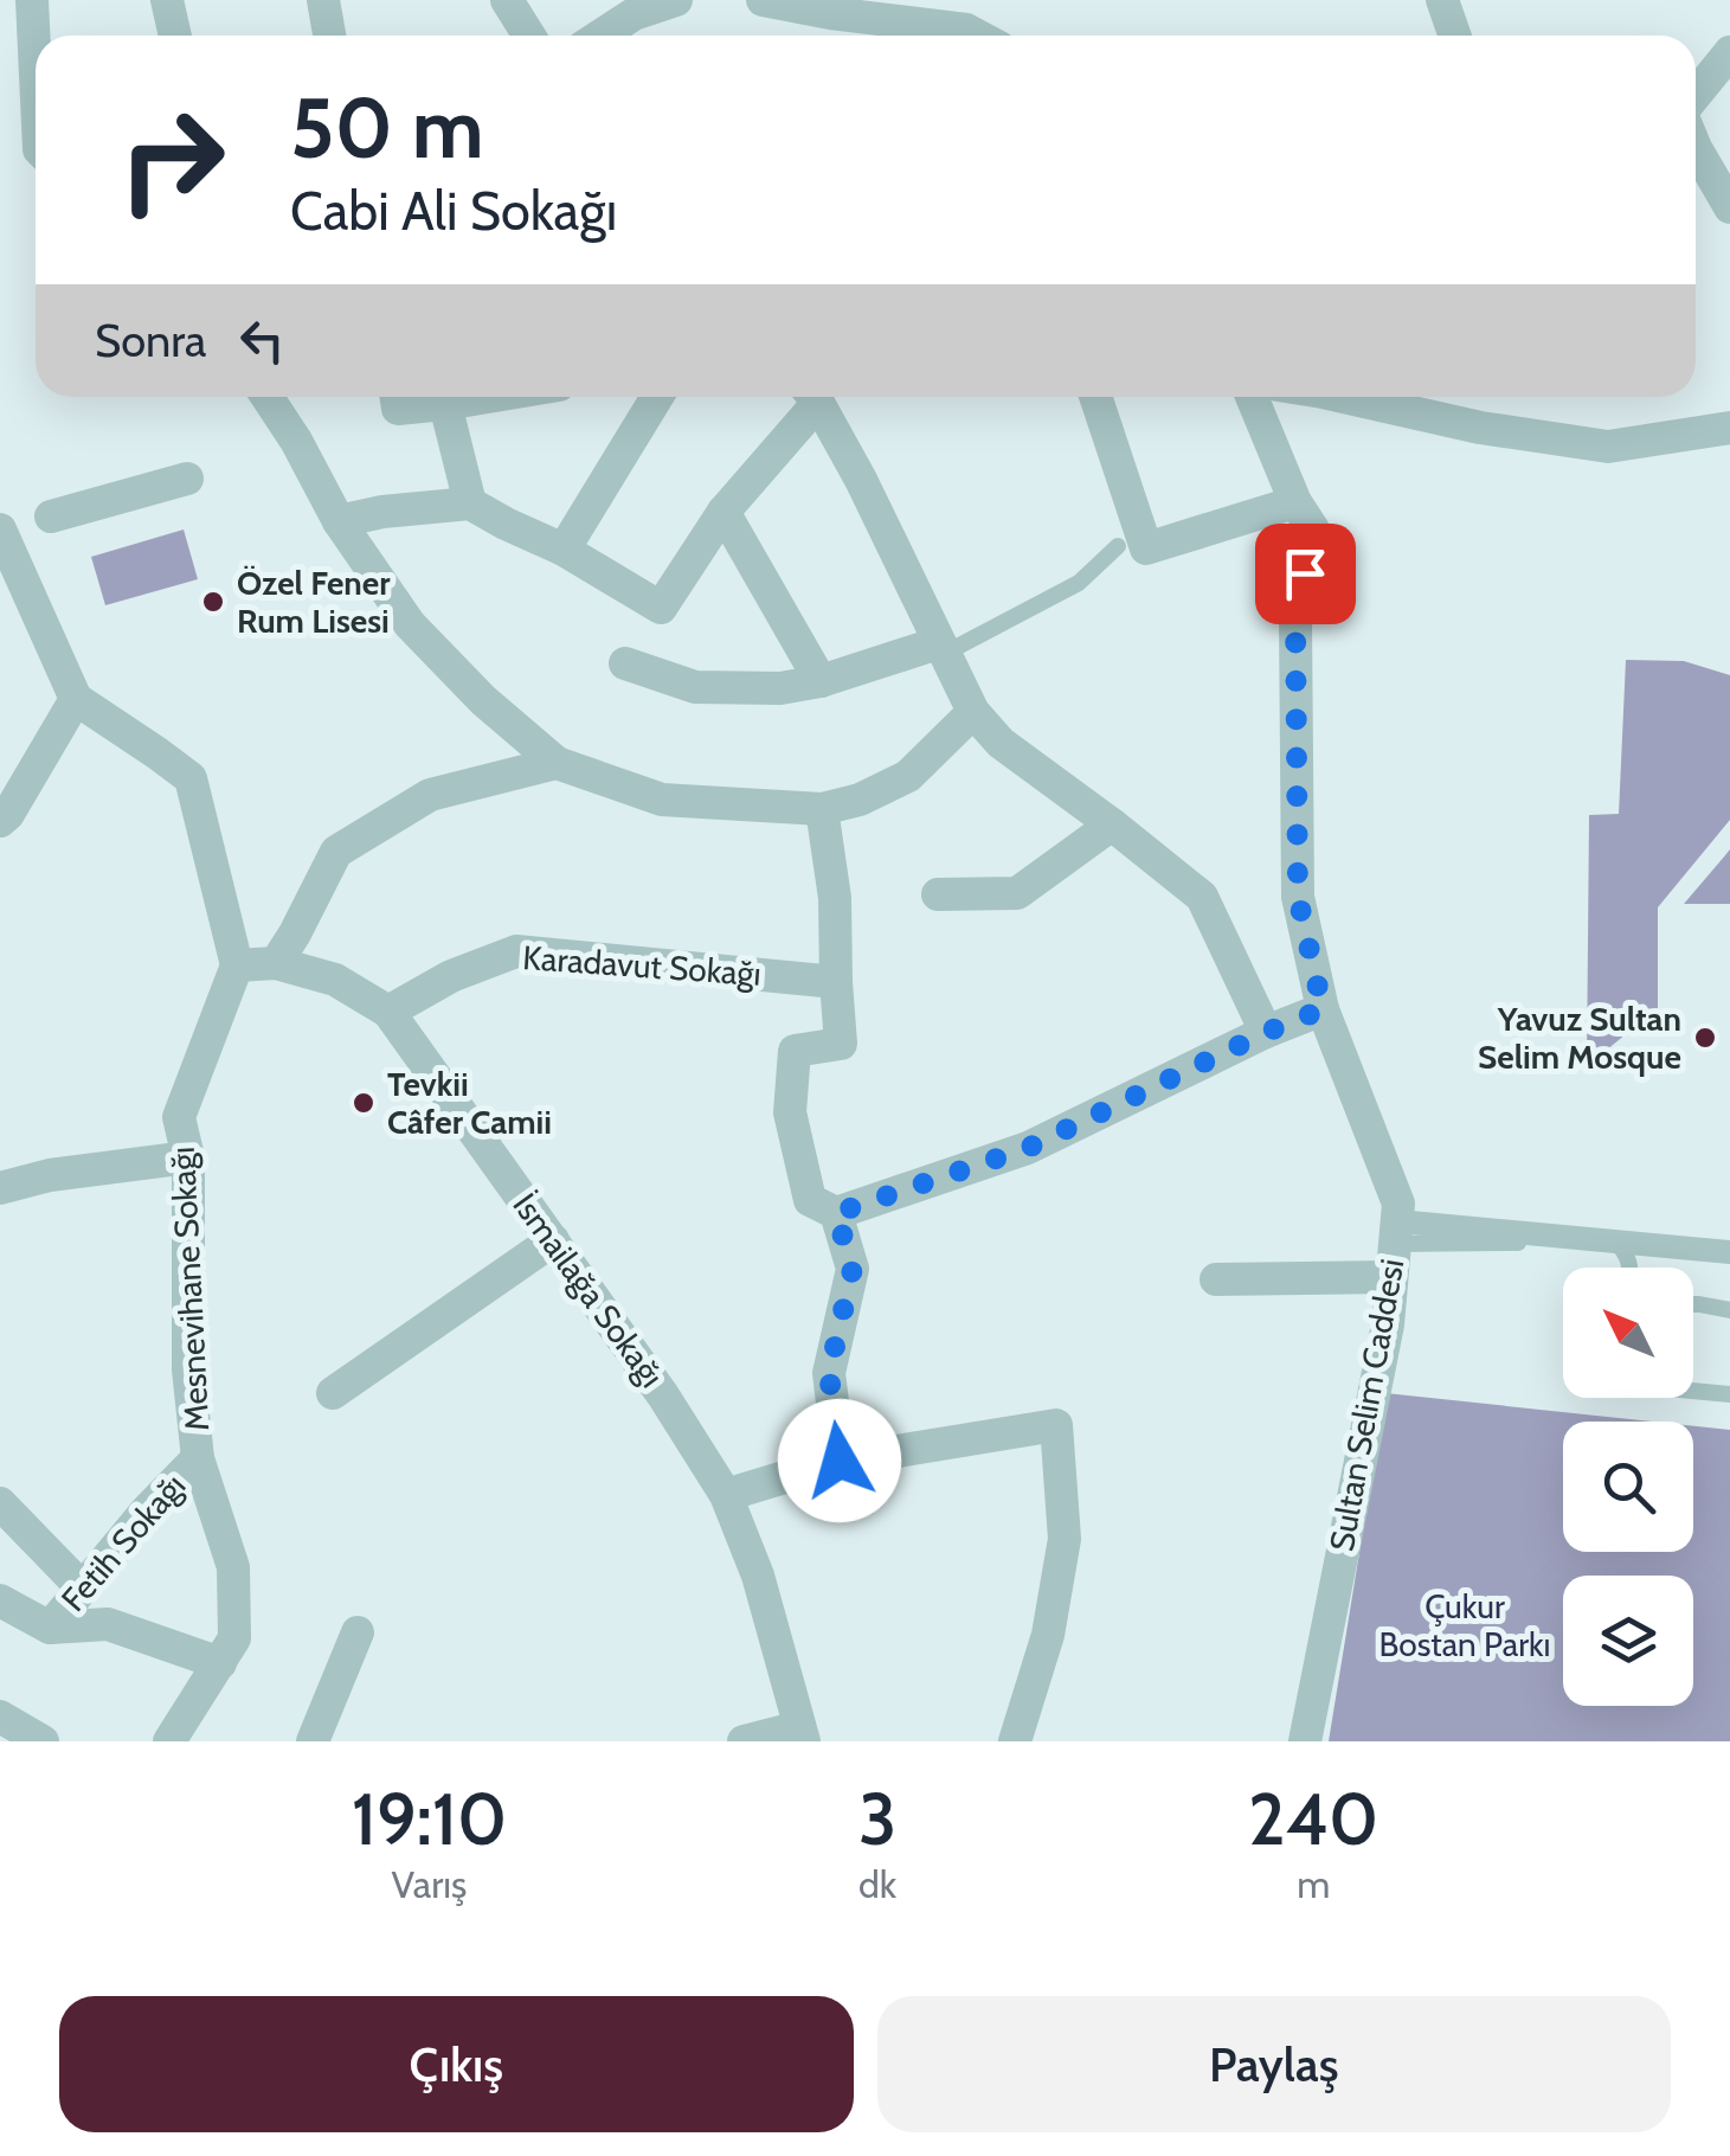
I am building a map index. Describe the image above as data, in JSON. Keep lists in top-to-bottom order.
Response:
{
  "streets": {
    "street": [
      "Karadavut Sokağı",
      "Mesnevihane Sokağı",
      "İsmailağa Sokağı",
      "Sultan Selim Caddesi",
      "Fetih Sokağı"
    ]
  },
  "crossings": [
    ["Karadavut Sokağı", "İsmailağa Sokağı"],
    ["Mesnevihane Sokağı", "İsmailağa Sokağı"],
    ["Mesnevihane Sokağı", "Fetih Sokağı"]
  ],
  "parks": ["Çukur Bostan Parkı"],
  "places": ["Özel Fener Rum Lisesi", "Yavuz Sultan Selim Mosque", "Tevkii Câfer Camii"],
  "north": "top left",
  "page": {
    "turn": ["50 m", "Cabi Ali Sokağı"],
    "then": "Sonra",
    "eta": [
      "19:10",
      "Varış",
      "3",
      "dk",
      "240",
      "m"
    ],
    "buttons": ["Çıkış", "Paylaş"]
  }
}
